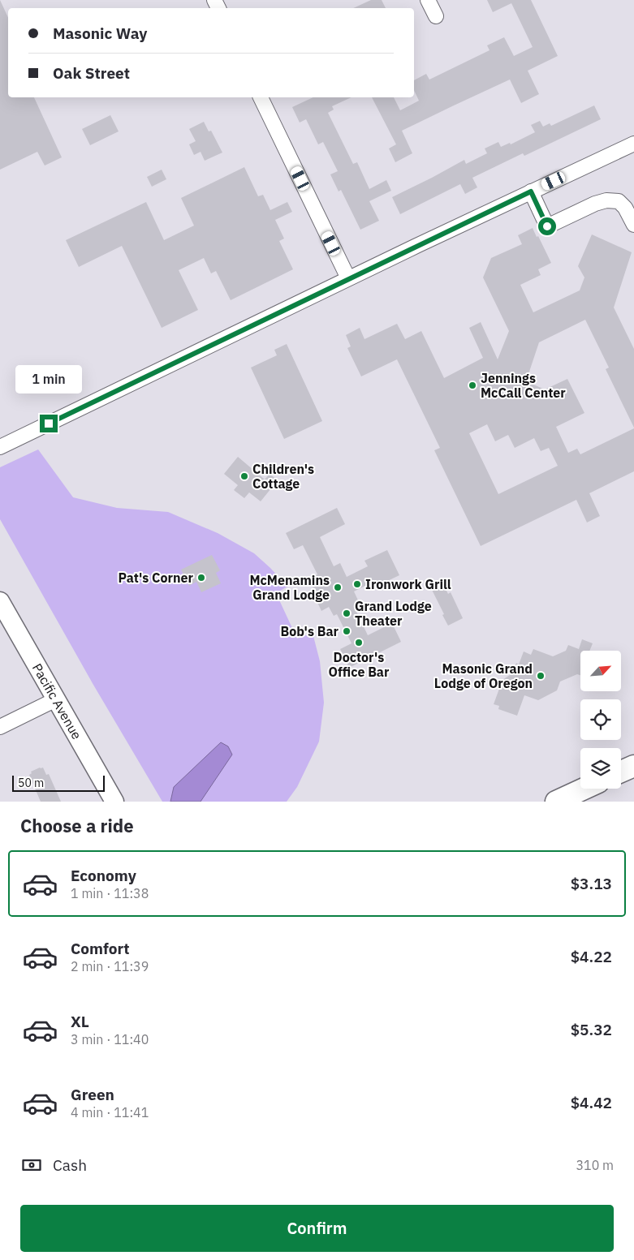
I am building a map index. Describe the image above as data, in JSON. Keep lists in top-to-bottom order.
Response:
{
  "streets": {
    "main road": ["Pacific Avenue"]
  },
  "places": [
    "Jennings McCall Center",
    "Children's Cottage",
    "Pat's Corner",
    "Ironwork Grill",
    "McMenamins Grand Lodge",
    "Grand Lodge Theater",
    "Bob's Bar",
    "Doctor's Office Bar",
    "Masonic Grand Lodge of Oregon"
  ],
  "scale_bar": "50 m",
  "north": "top right",
  "page": {
    "banner": ["Masonic Way", "Oak Street"],
    "bubble": "1 min",
    "scale": "50 m",
    "heading": "Choose a ride",
    "list": [
      {
        "name": "Economy",
        "note": "1 min · 11:38",
        "value": "$3.13"
      },
      {
        "name": "Comfort",
        "note": "2 min · 11:39",
        "value": "$4.22"
      },
      {
        "name": "XL",
        "note": "3 min · 11:40",
        "value": "$5.32"
      },
      {
        "name": "Green",
        "note": "4 min · 11:41",
        "value": "$4.42"
      }
    ],
    "pay": ["Cash", "310 m"],
    "buttons": "Confirm"
  }
}
